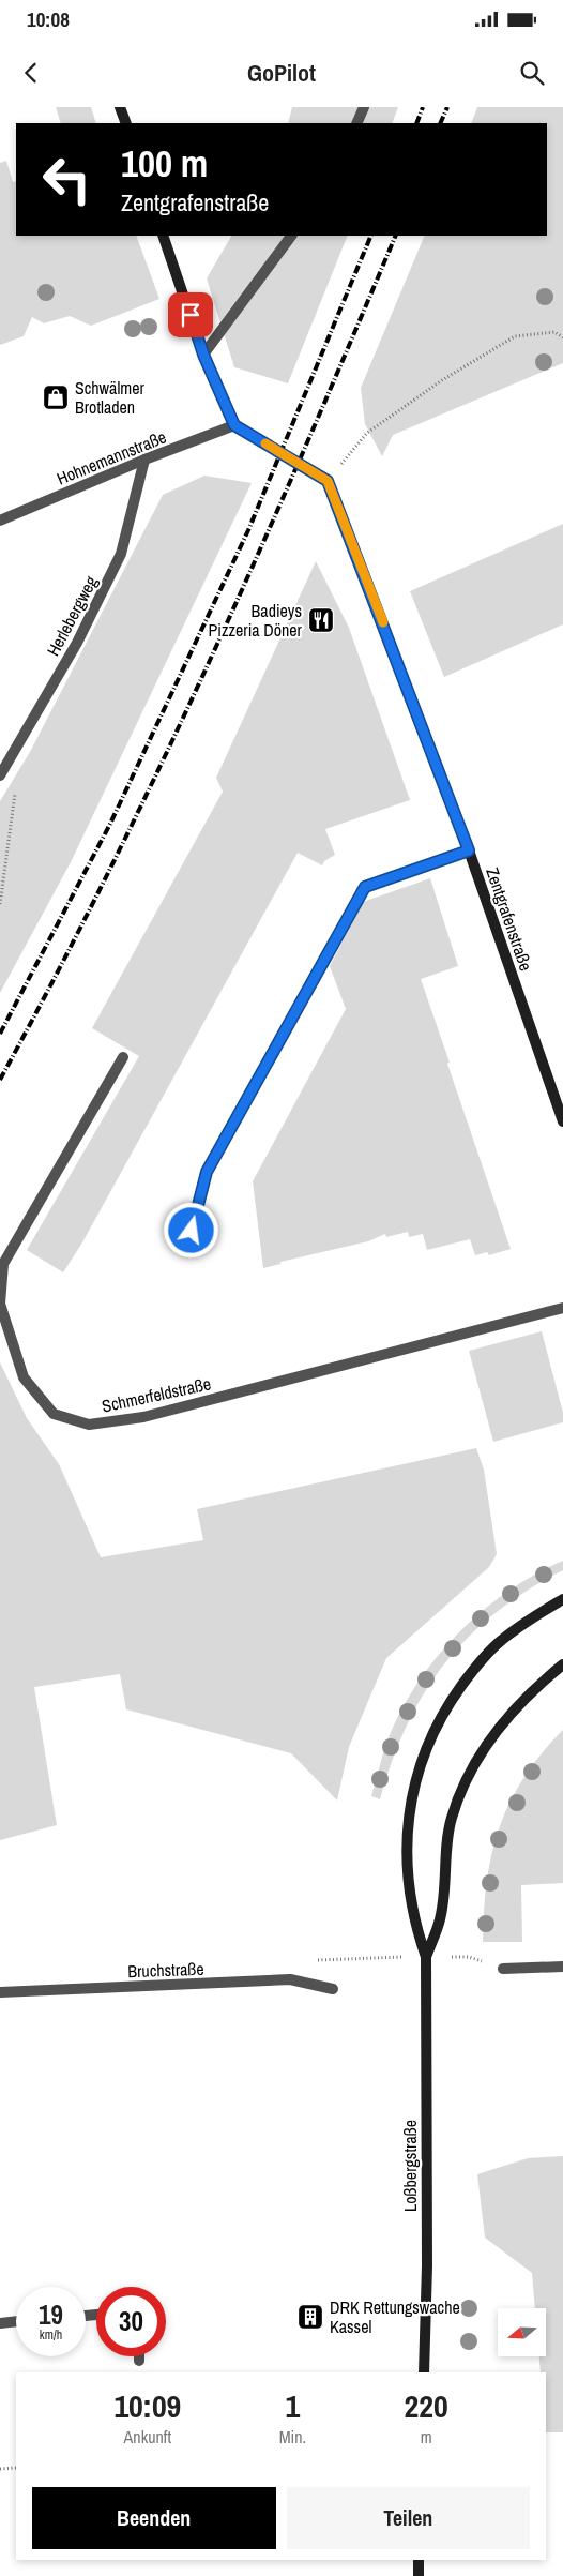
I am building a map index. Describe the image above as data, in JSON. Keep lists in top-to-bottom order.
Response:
{
  "streets": {
    "main road": ["Zentgrafenstraße", "Loßbergstraße"],
    "street": [
      "Hohnemannstraße",
      "Herlebergweg",
      "Schmerfeldstraße",
      "Bruchstraße"
    ]
  },
  "crossings": [
    ["Hohnemannstraße", "Herlebergweg"]
  ],
  "places": {
    "shop": ["Schwälmer Brotladen"],
    "restaurant": ["Badieys Pizzeria Döner"],
    "building": ["DRK Rettungswache Kassel"]
  },
  "north": "left",
  "page": {
    "status": "10:08",
    "header": "GoPilot",
    "turn": ["100 m", "Zentgrafenstraße"],
    "speed": "19 km/h",
    "limit": "30",
    "eta": [
      "10:09",
      "Ankunft",
      "1",
      "Min.",
      "220",
      "m"
    ],
    "buttons": ["Beenden", "Teilen"]
  }
}
